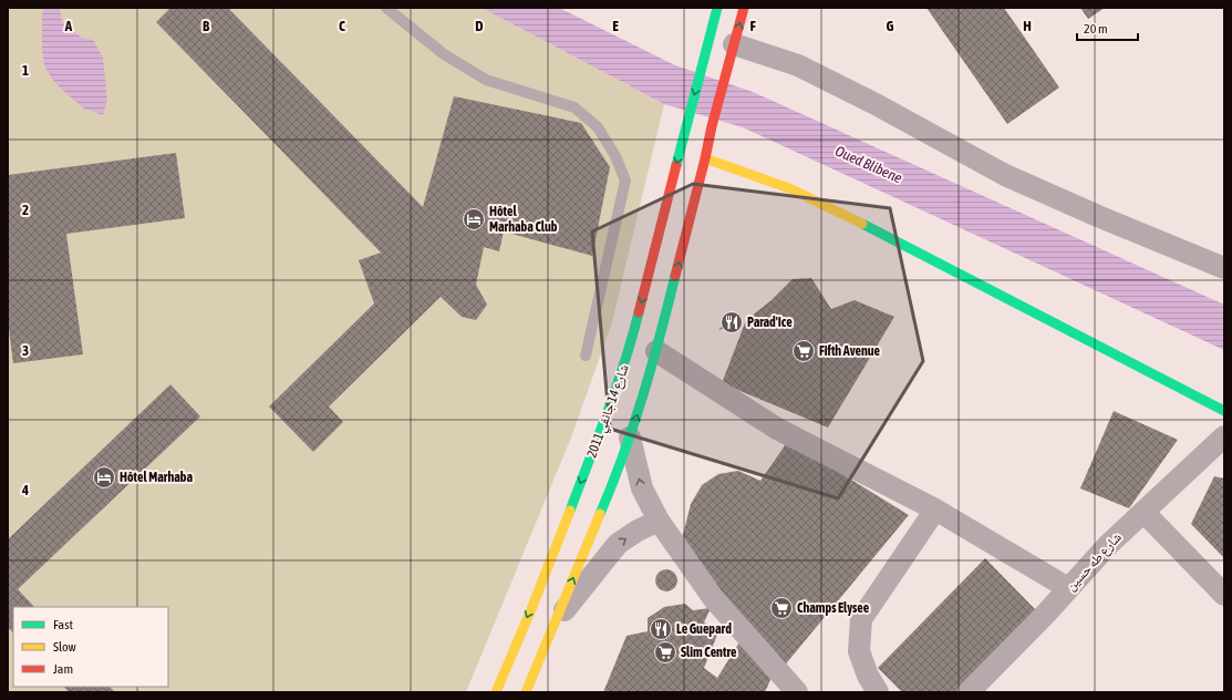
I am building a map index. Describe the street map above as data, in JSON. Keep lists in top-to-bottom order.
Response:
{
  "streets": {
    "main road": ["شارع 14 جانفي 2011"],
    "street": ["شارع طه حسين"]
  },
  "water": ["Oued Blibene"],
  "places": {
    "hotel": ["Hôtel Marhaba Club", "Hôtel Marhaba"],
    "restaurant": ["Parad'Ice", "Le Guepard"],
    "supermarket": ["Fifth Avenue", "Champs Elysee", "Slim Centre"]
  },
  "legend": ["Fast", "Slow", "Jam"],
  "scale_bar": "20 m",
  "grid": {
    "columns": [
      "A",
      "B",
      "C",
      "D",
      "E",
      "F",
      "G",
      "H"
    ],
    "rows": [
      "1",
      "2",
      "3",
      "4"
    ]
  }
}
